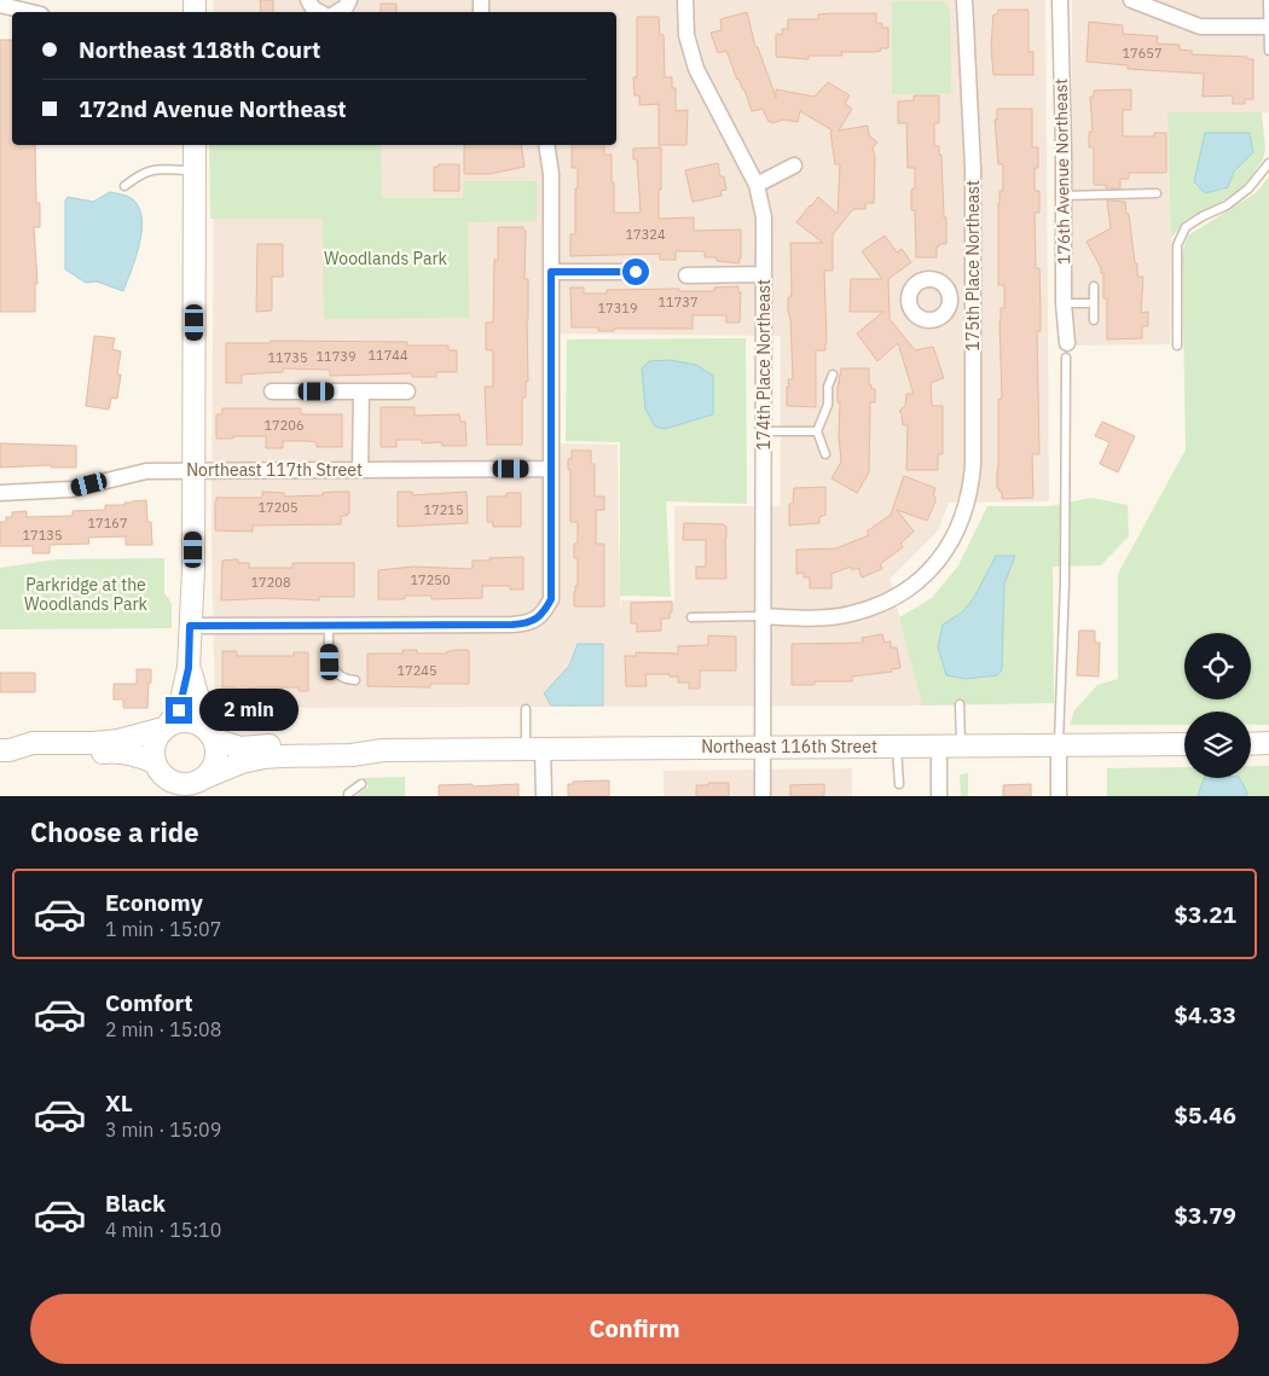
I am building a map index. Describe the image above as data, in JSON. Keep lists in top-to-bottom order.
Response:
{
  "streets": {
    "street": [
      "176th Avenue Northeast",
      "175th Place Northeast",
      "174th Place Northeast",
      "Northeast 117th Street",
      "Northeast 116th Street"
    ]
  },
  "crossings": [
    ["175th Place Northeast", "174th Place Northeast"],
    ["174th Place Northeast", "Northeast 116th Street"]
  ],
  "parks": ["Woodlands Park", "Parkridge at the Woodlands Park"],
  "house_numbers": [
    "17657",
    "17324",
    "11737",
    "17319",
    "11744",
    "11739",
    "11735",
    "17206",
    "17205",
    "17215",
    "17167",
    "17135",
    "17250",
    "17208",
    "17245"
  ],
  "page": {
    "banner": ["Northeast 118th Court", "172nd Avenue Northeast"],
    "bubble": "2 min",
    "heading": "Choose a ride",
    "list": [
      {
        "name": "Economy",
        "note": "1 min · 15:07",
        "value": "$3.21"
      },
      {
        "name": "Comfort",
        "note": "2 min · 15:08",
        "value": "$4.33"
      },
      {
        "name": "XL",
        "note": "3 min · 15:09",
        "value": "$5.46"
      },
      {
        "name": "Black",
        "note": "4 min · 15:10",
        "value": "$3.79"
      }
    ],
    "buttons": "Confirm"
  }
}
